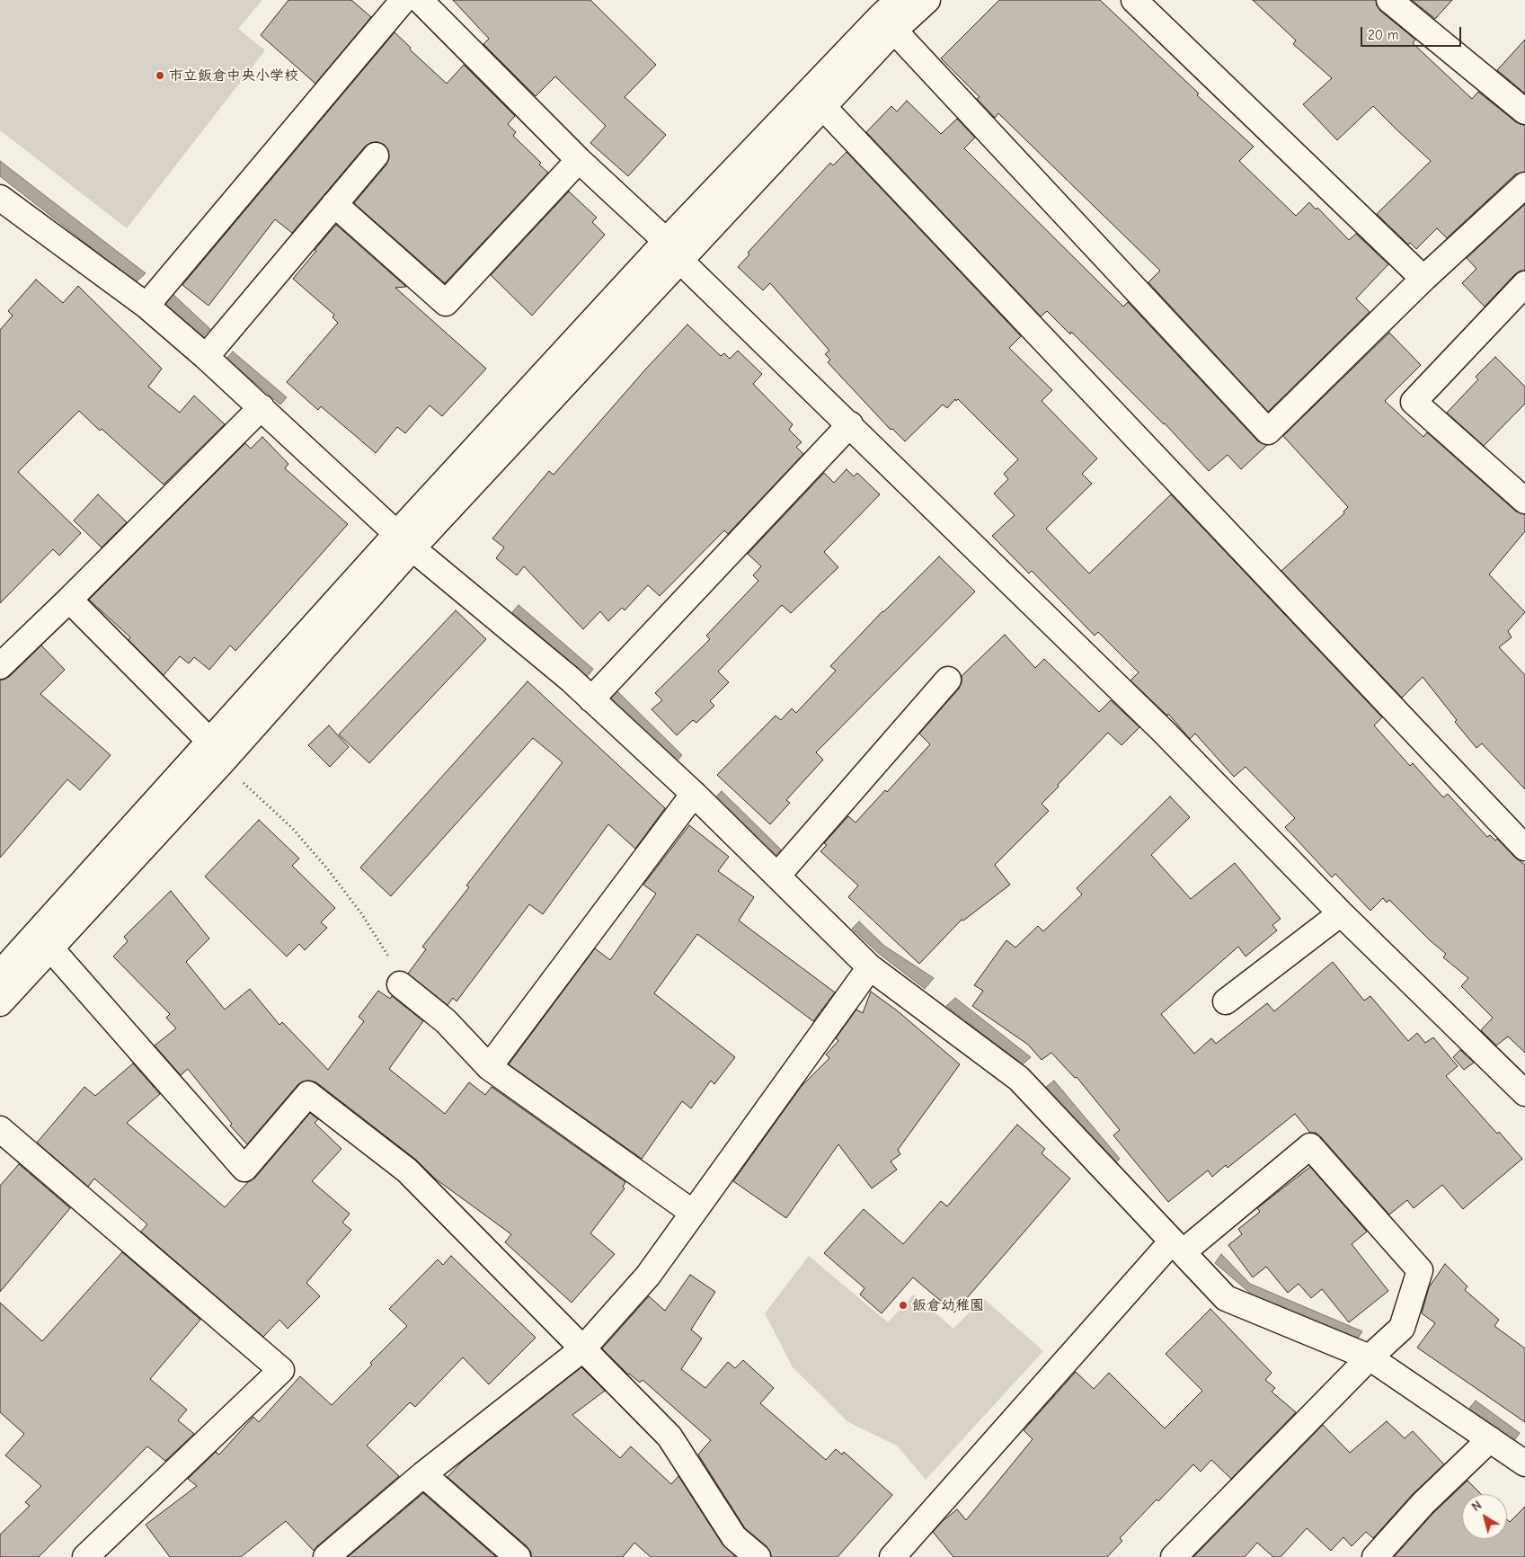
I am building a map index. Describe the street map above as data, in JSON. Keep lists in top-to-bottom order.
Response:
{
  "places": ["市立飯倉中央小学校", "飯倉幼稚園"],
  "scale_bar": "20 m",
  "north": "top left"
}
